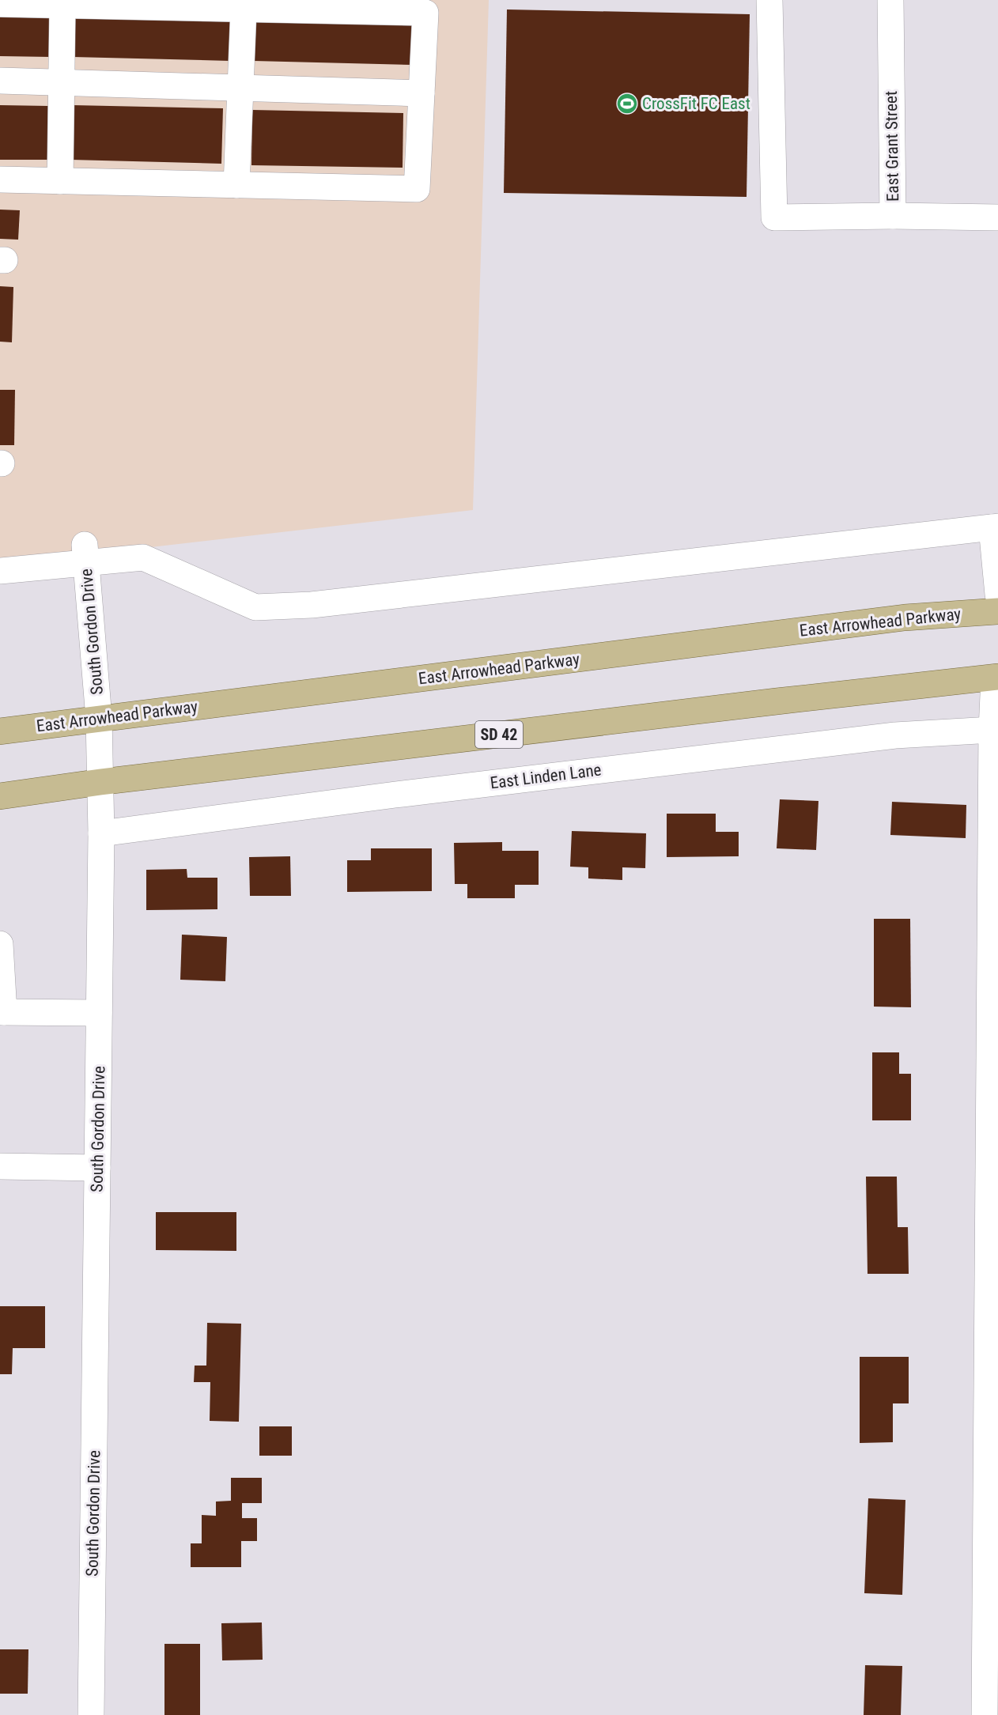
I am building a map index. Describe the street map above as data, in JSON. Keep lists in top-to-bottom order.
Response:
{
  "streets": {
    "main road": ["East Arrowhead Parkway", "SD 42"],
    "street": ["East Grant Street", "South Gordon Drive", "East Linden Lane"]
  },
  "crossings": [
    ["East Arrowhead Parkway", "South Gordon Drive"],
    ["South Gordon Drive", "SD 42"],
    ["South Gordon Drive", "East Linden Lane"]
  ],
  "places": {
    "sports": ["CrossFit FC East"]
  }
}
